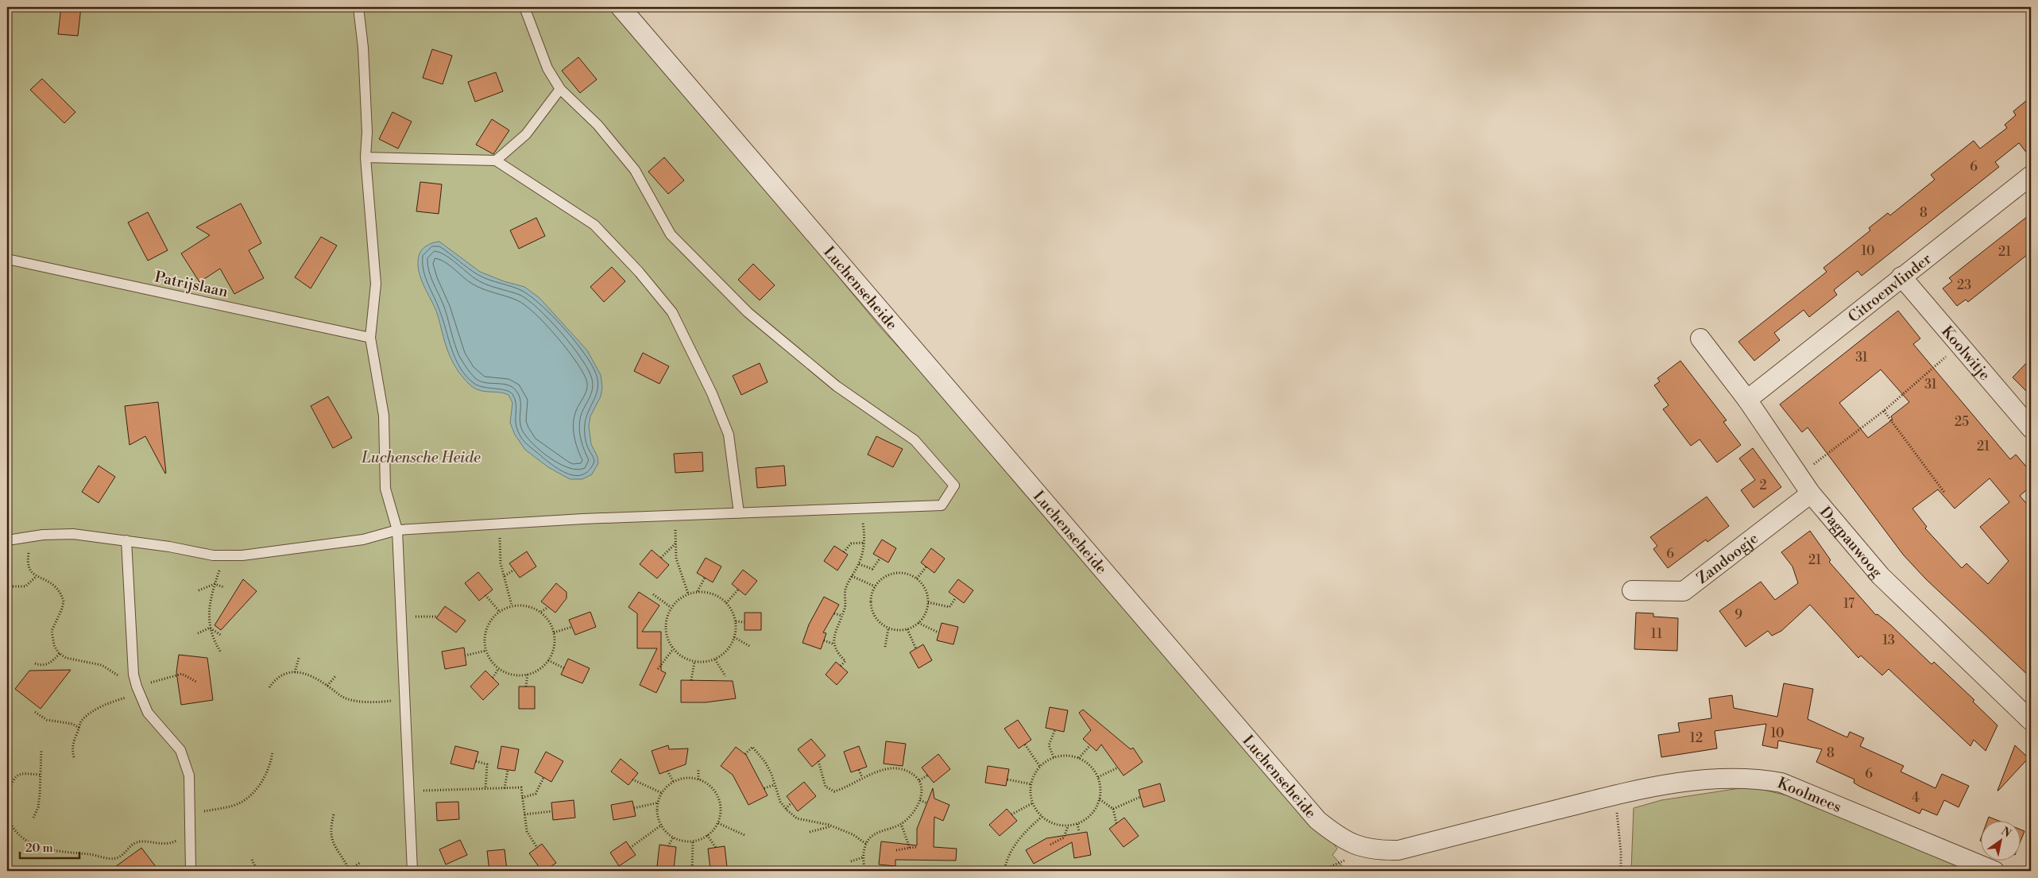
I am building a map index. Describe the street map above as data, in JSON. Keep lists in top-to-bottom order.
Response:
{
  "streets": {
    "street": [
      "Luchenseheide",
      "Citroenvlinder",
      "Koolwitje",
      "Dagpauwoog",
      "Zandoogje",
      "Koolmees"
    ],
    "lane": ["Patrijslaan"]
  },
  "crossings": [
    ["Luchenseheide", "Koolmees"],
    ["Citroenvlinder", "Koolwitje"],
    ["Citroenvlinder", "Dagpauwoog"],
    ["Dagpauwoog", "Zandoogje"]
  ],
  "parks": ["Luchensche Heide"],
  "house_numbers": [
    "6",
    "8",
    "10",
    "21",
    "23",
    "31",
    "31",
    "25",
    "21",
    "2",
    "6",
    "21",
    "17",
    "9",
    "11",
    "13",
    "10",
    "12",
    "8",
    "6",
    "4"
  ],
  "scale_bar": "20 m",
  "north": "top right"
}
